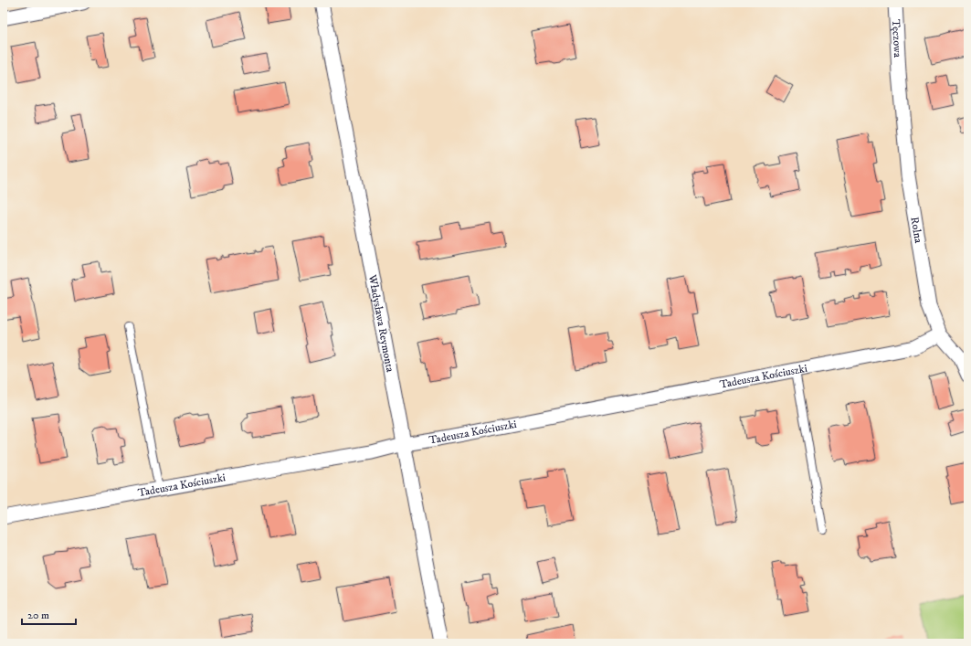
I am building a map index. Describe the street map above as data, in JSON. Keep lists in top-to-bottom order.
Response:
{
  "streets": {
    "street": [
      "Tęczowa",
      "Rolna",
      "Władysława Reymonta",
      "Tadeusza Kościuszki"
    ]
  },
  "crossings": [
    ["Tęczowa", "Rolna"],
    ["Rolna", "Tadeusza Kościuszki"],
    ["Władysława Reymonta", "Tadeusza Kościuszki"]
  ],
  "scale_bar": "20 m"
}
